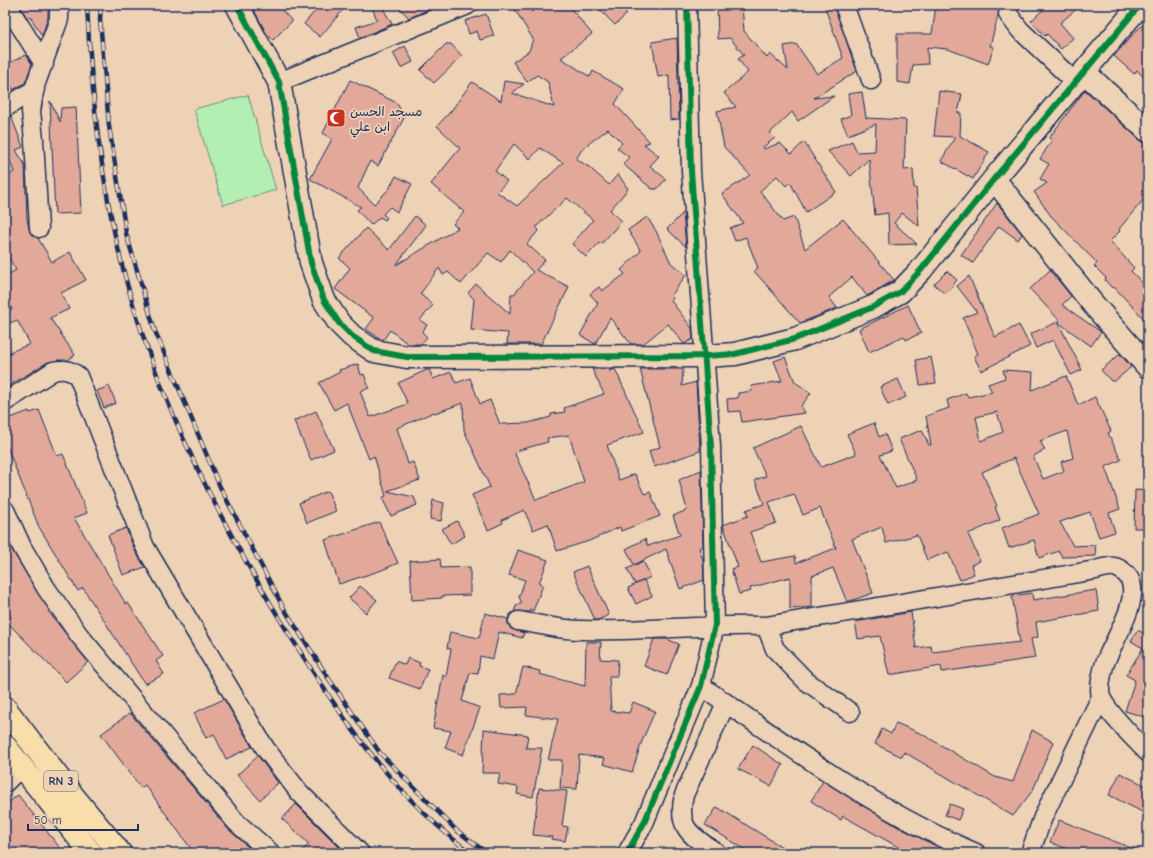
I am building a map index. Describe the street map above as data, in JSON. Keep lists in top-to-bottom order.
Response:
{
  "streets": {
    "highway": ["RN 3"]
  },
  "places": {
    "mosque": ["مسجد الحسن ابن علي"]
  },
  "scale_bar": "50 m"
}
